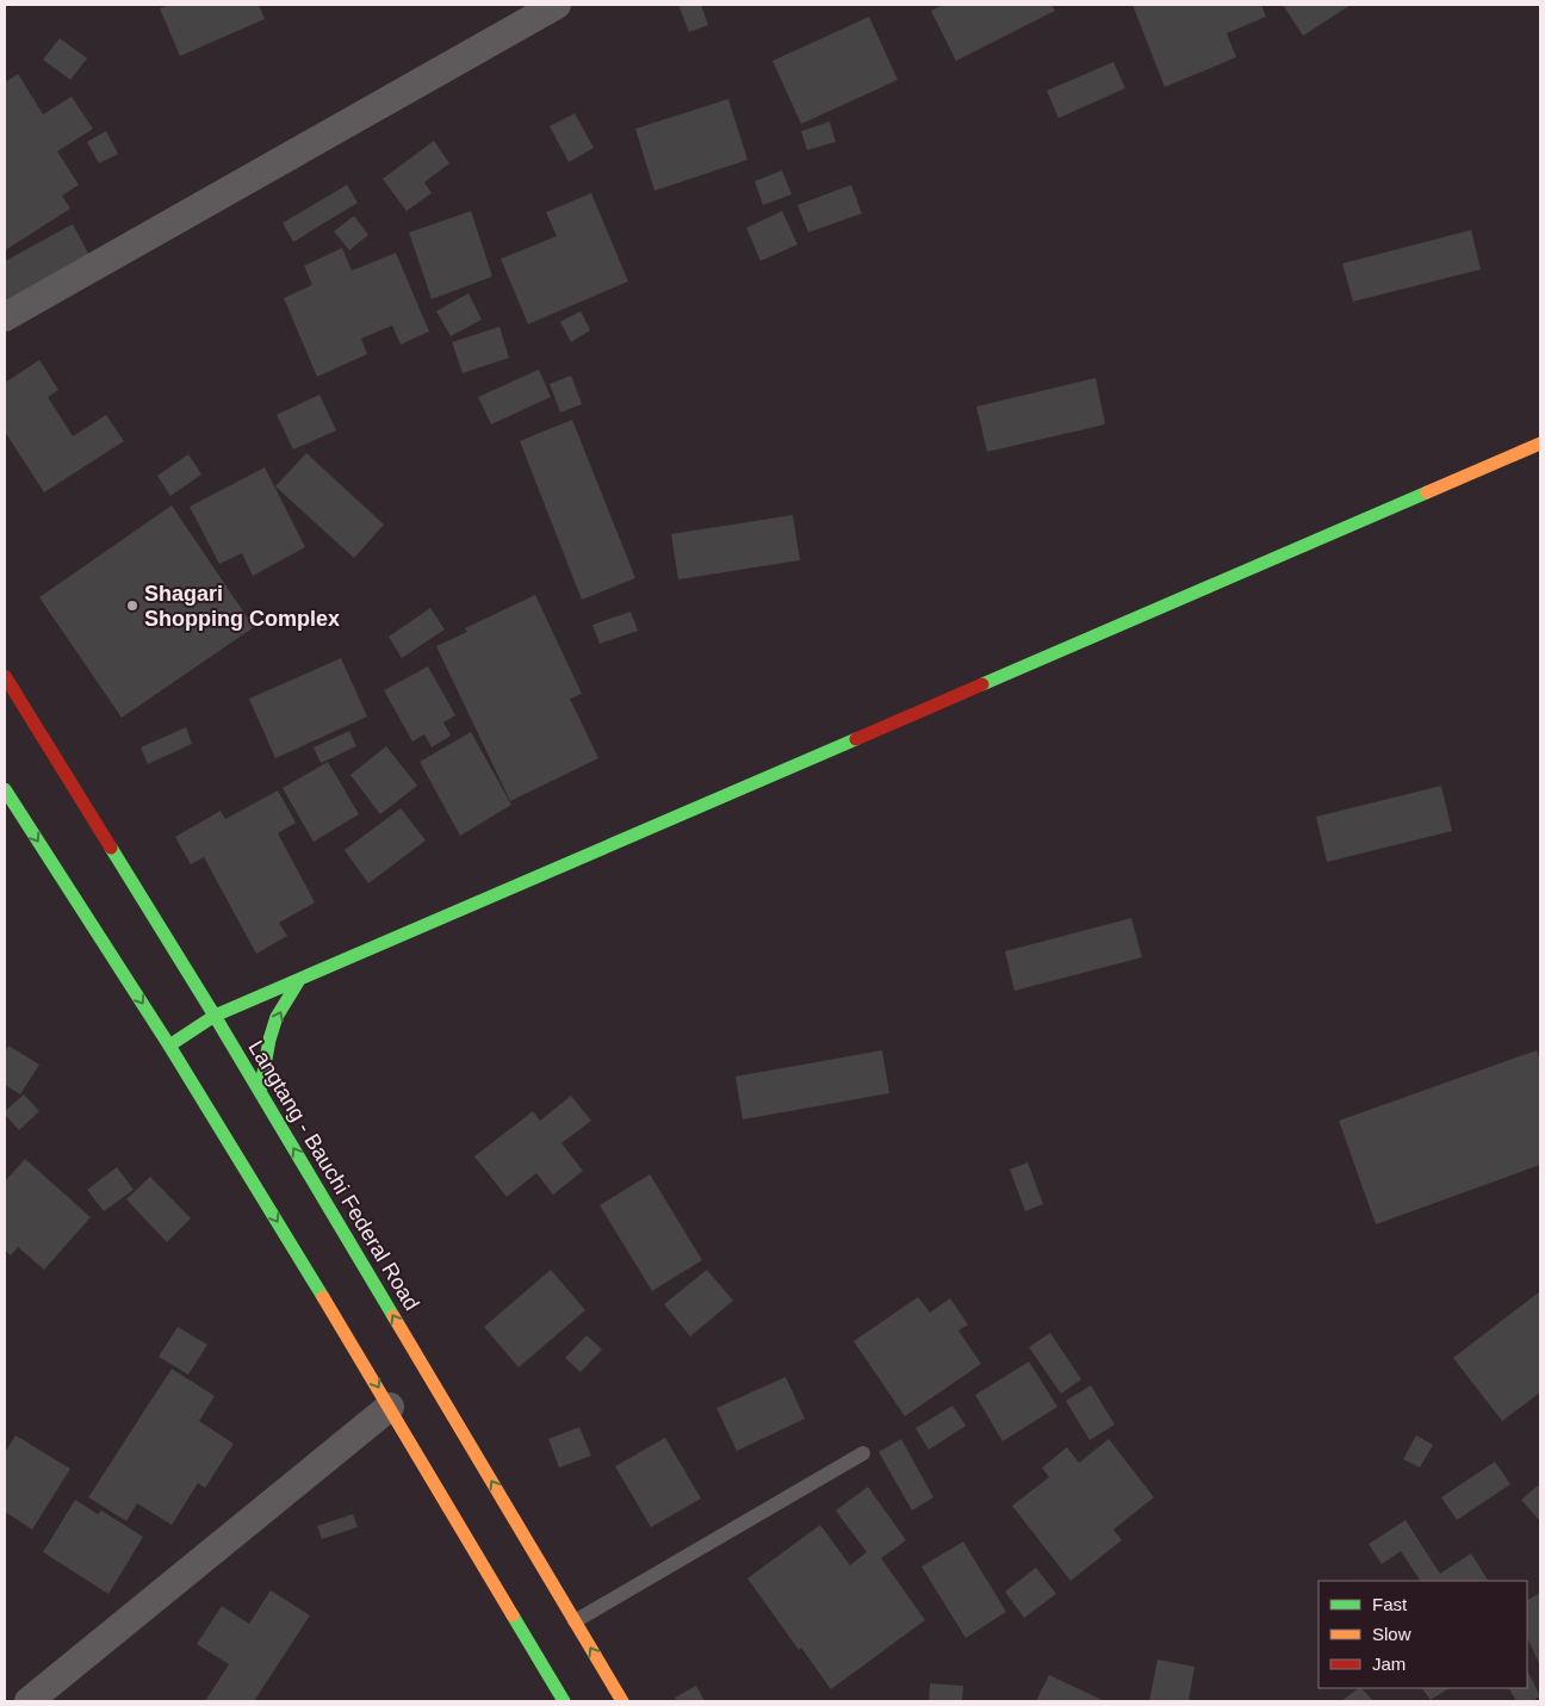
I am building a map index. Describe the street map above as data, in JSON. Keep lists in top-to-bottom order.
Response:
{
  "streets": {
    "main road": ["Langtang - Bauchi Federal Road"]
  },
  "places": ["Shagari Shopping Complex"],
  "legend": ["Fast", "Slow", "Jam"]
}
